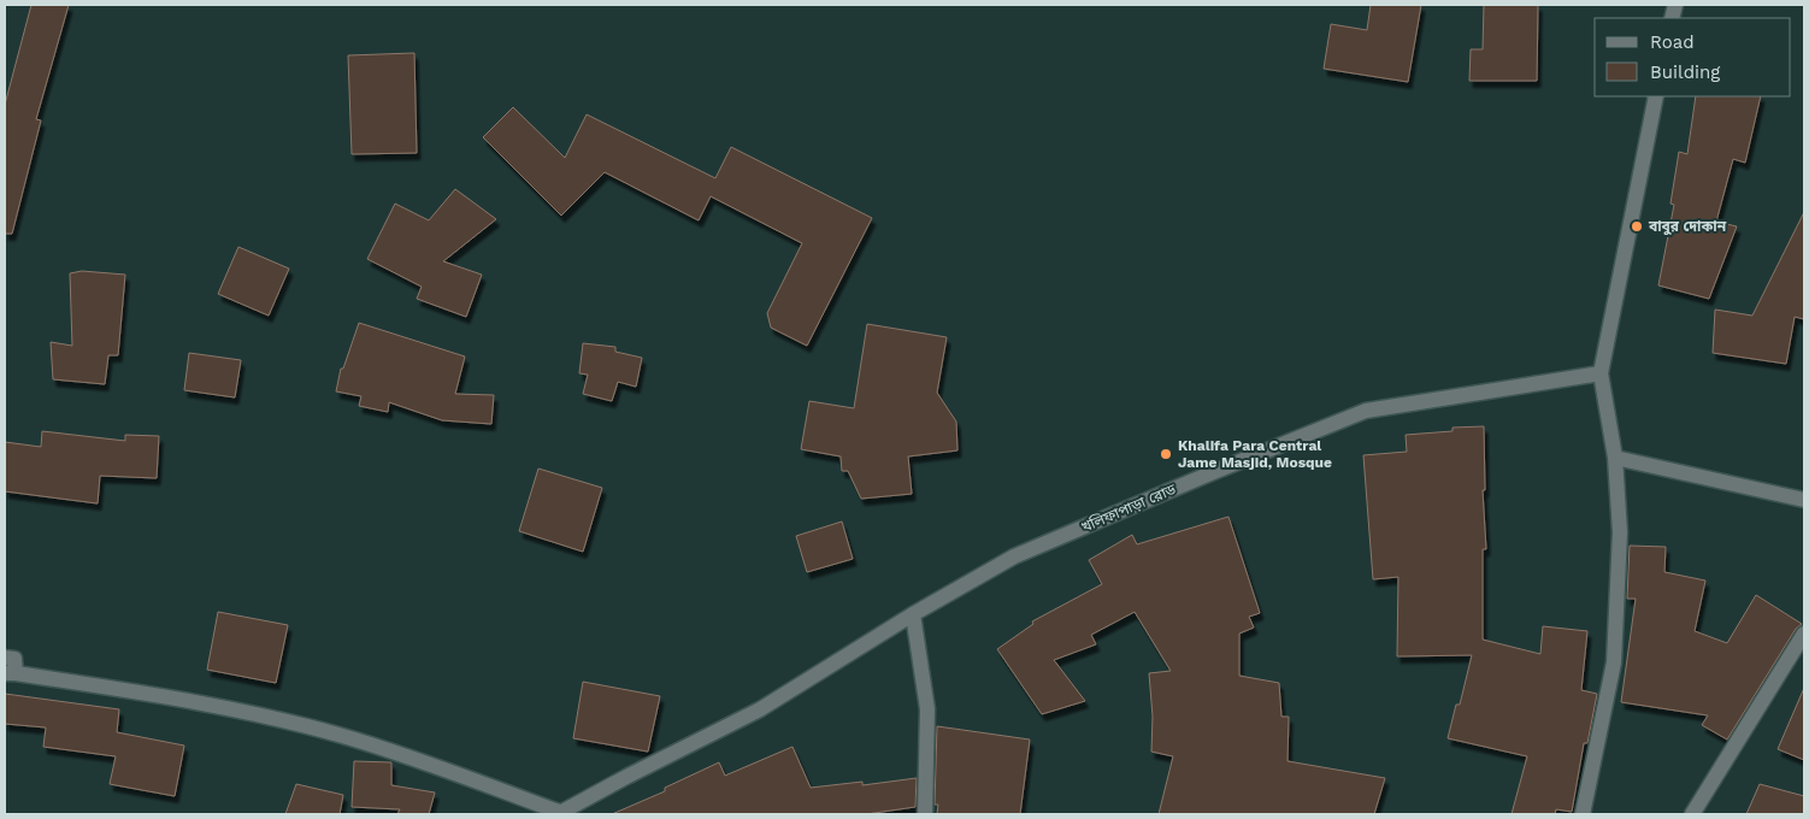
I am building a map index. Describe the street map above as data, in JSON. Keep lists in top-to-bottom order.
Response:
{
  "streets": {
    "street": ["খলিফাপাড়া রোড"]
  },
  "places": ["বাবুর দোকান", "Khalifa Para Central Jame Masjid, Mosque"],
  "legend": ["Road", "Building"]
}
